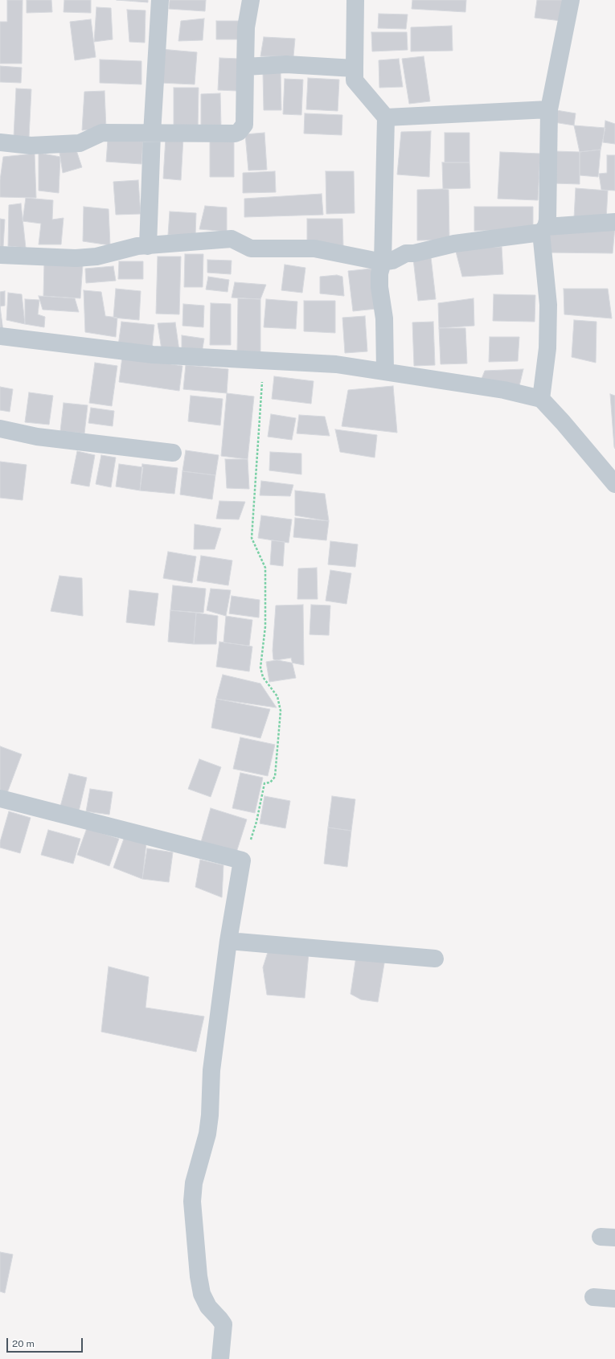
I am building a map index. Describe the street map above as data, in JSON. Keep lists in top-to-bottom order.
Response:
{
  "scale_bar": "20 m"
}
